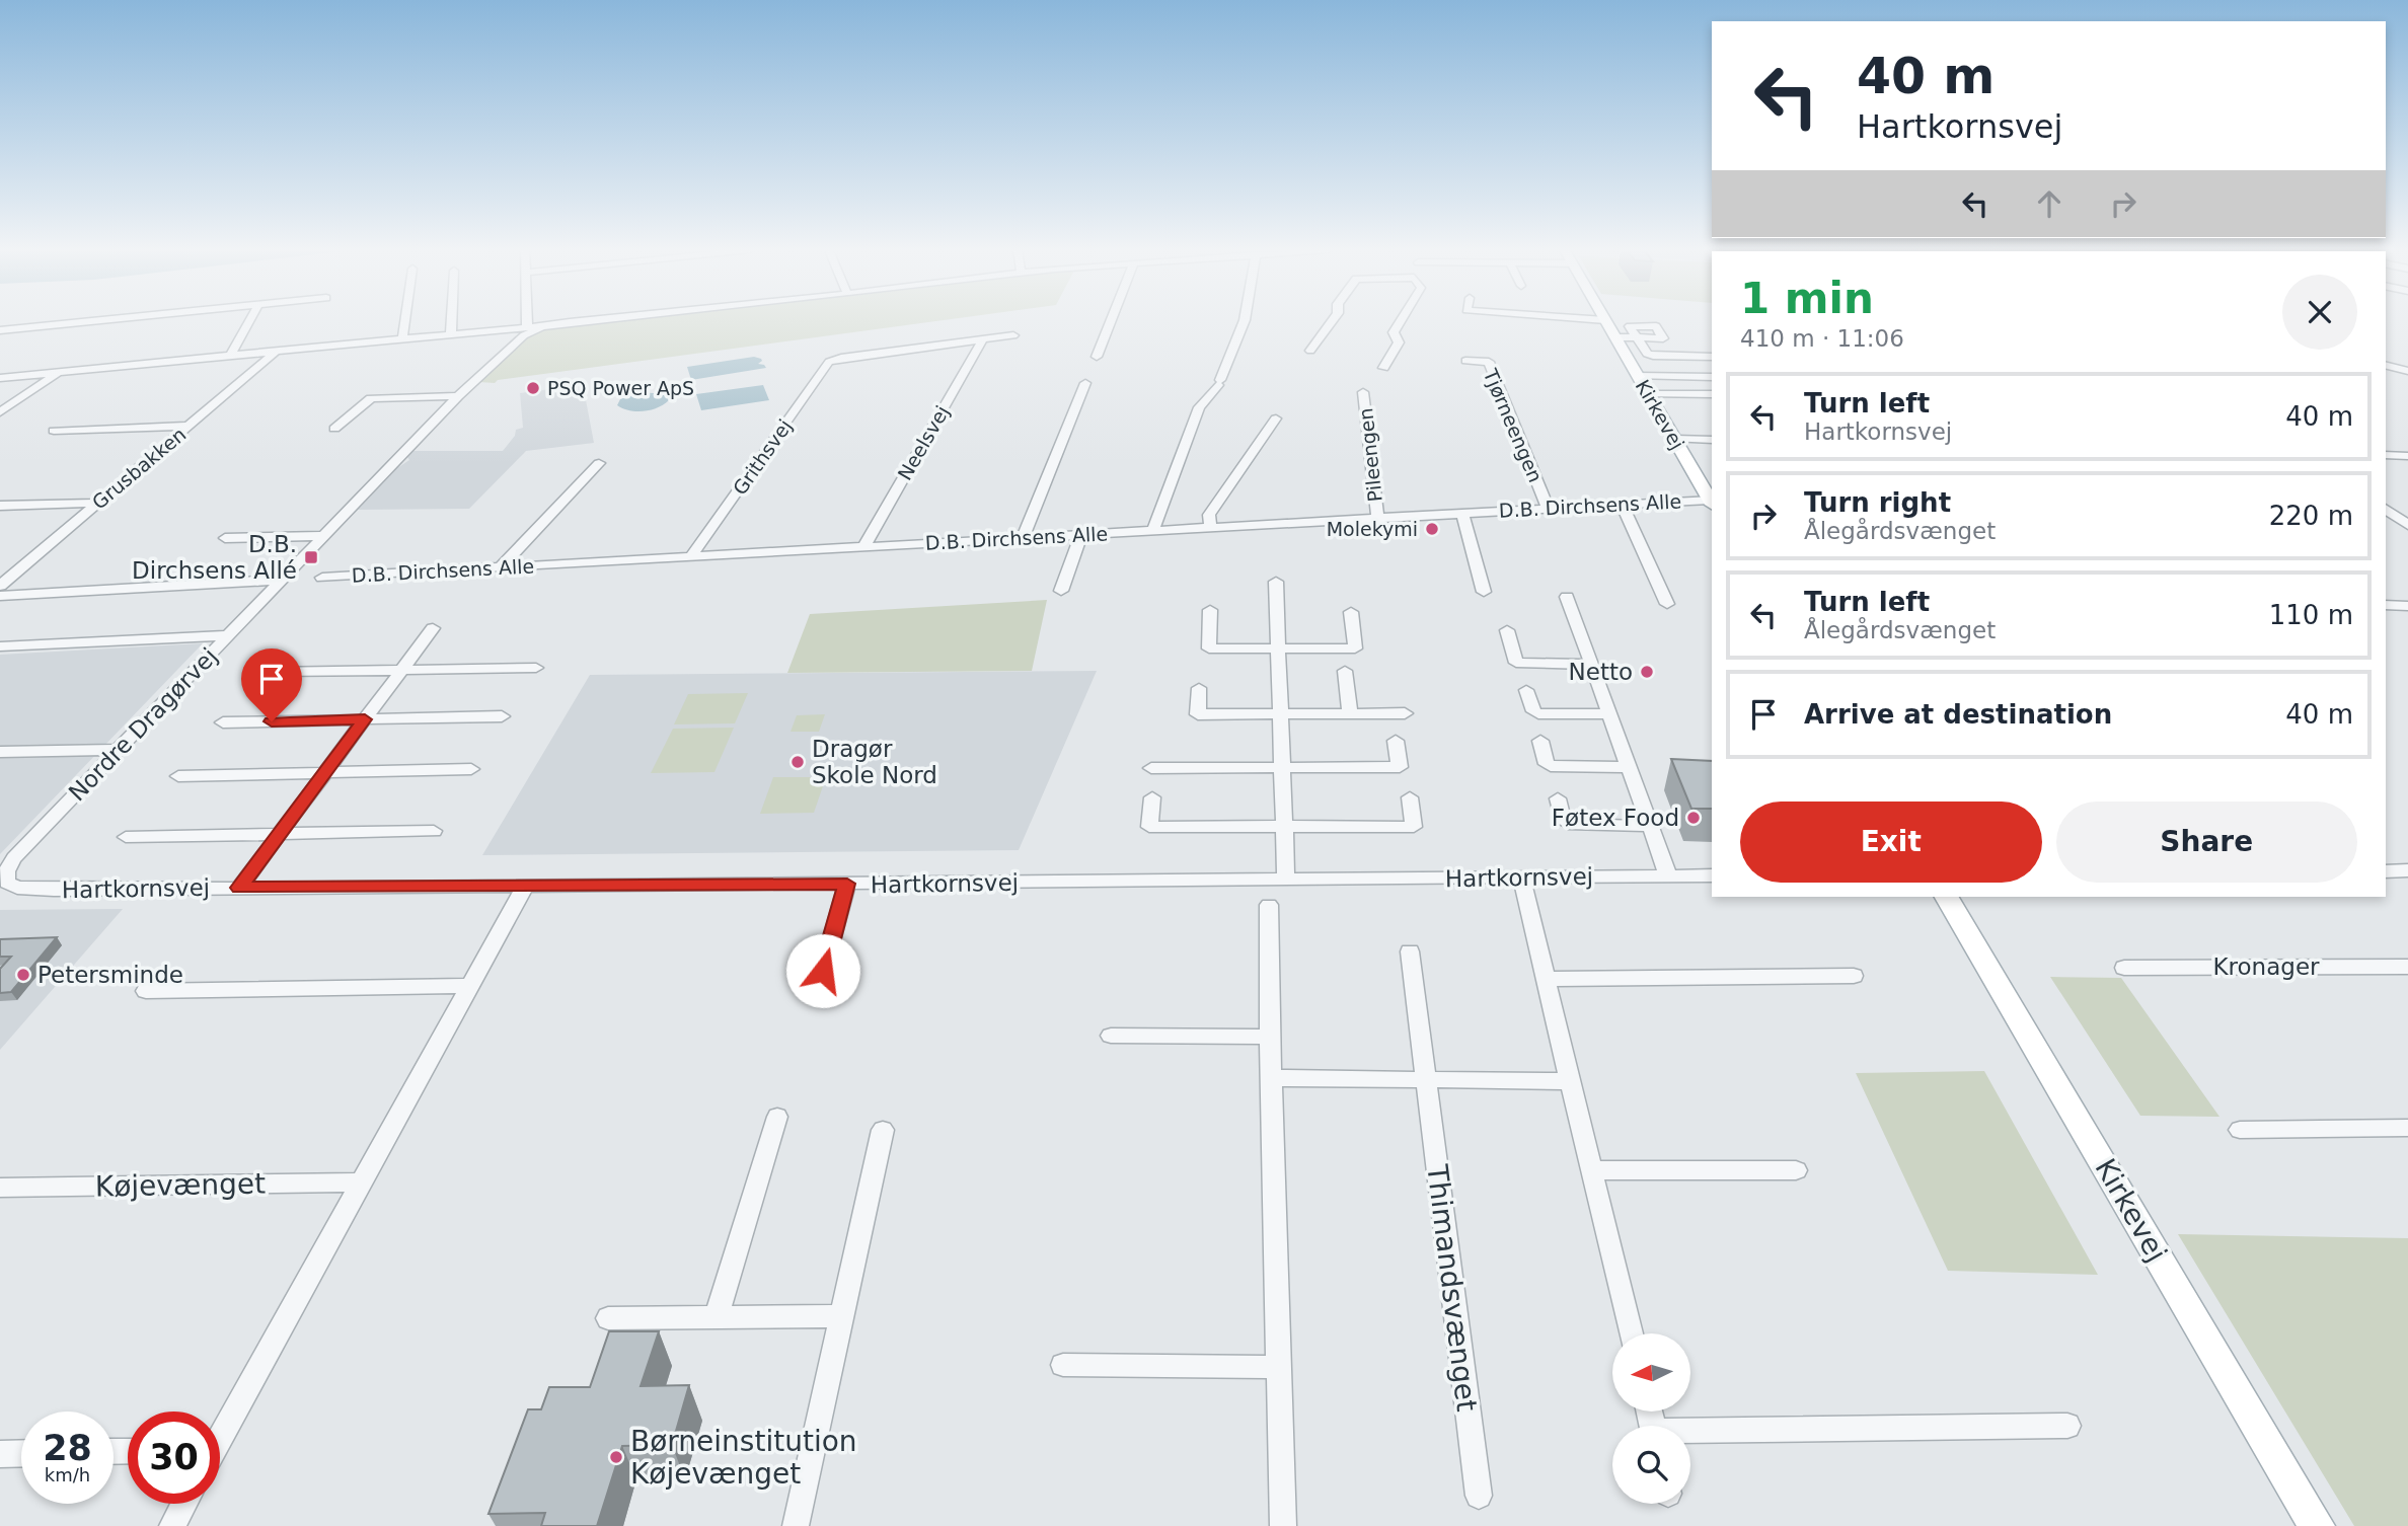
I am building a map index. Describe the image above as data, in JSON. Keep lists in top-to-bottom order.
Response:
{
  "streets": {
    "main road": ["Kirkevej"],
    "street": [
      "Tjørneengen",
      "Neelsvej",
      "Pileengen",
      "Grithsvej",
      "Grusbakken",
      "D.B. Dirchsens Alle",
      "Nordre Dragørvej",
      "Hartkornsvej",
      "Kronager",
      "Køjevænget",
      "Thimandsvænget"
    ]
  },
  "crossings": [
    ["Kirkevej", "D.B. Dirchsens Alle"],
    ["Tjørneengen", "D.B. Dirchsens Alle"],
    ["Neelsvej", "Grithsvej"],
    ["Neelsvej", "D.B. Dirchsens Alle"],
    ["Pileengen", "D.B. Dirchsens Alle"],
    ["Grithsvej", "D.B. Dirchsens Alle"],
    ["Nordre Dragørvej", "Hartkornsvej"]
  ],
  "places": {
    "other": [
      "PSQ Power ApS",
      "Molekymi",
      "Netto",
      "Dragør Skole Nord",
      "Føtex Food",
      "Petersminde",
      "Børneinstitution Køjevænget"
    ],
    "transit": ["D.B. Dirchsens Allé"]
  },
  "north": "left",
  "page": {
    "turn": ["40 m", "Hartkornsvej"],
    "heading": ["1 min", "410 m · 11:06"],
    "list": [
      {
        "name": "Turn left",
        "note": "Hartkornsvej",
        "value": "40 m"
      },
      {
        "name": "Turn right",
        "note": "Ålegårdsvænget",
        "value": "220 m"
      },
      {
        "name": "Turn left",
        "note": "Ålegårdsvænget",
        "value": "110 m"
      },
      {
        "name": "Arrive at destination",
        "value": "40 m"
      }
    ],
    "buttons": ["Exit", "Share"],
    "speed": "28 km/h",
    "limit": "30"
  }
}
